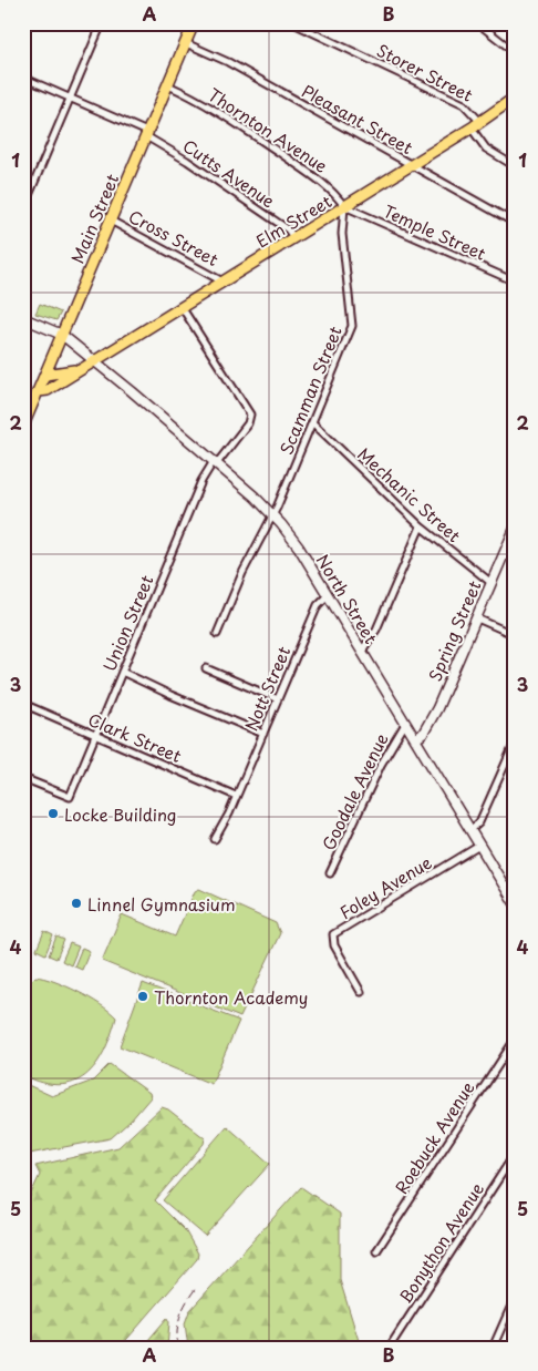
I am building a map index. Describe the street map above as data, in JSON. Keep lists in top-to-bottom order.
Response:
{
  "streets": {
    "main road": [
      "Main Street",
      "Elm Street",
      "North Street",
      "Spring Street"
    ],
    "street": [
      "Storer Street",
      "Pleasant Street",
      "Thornton Avenue",
      "Cutts Avenue",
      "Temple Street",
      "Cross Street",
      "Scamman Street",
      "Mechanic Street",
      "Union Street",
      "Nott Street",
      "Clark Street",
      "Goodale Avenue",
      "Foley Avenue",
      "Roebuck Avenue",
      "Bonython Avenue"
    ]
  },
  "crossings": [
    ["Storer Street", "Elm Street"],
    ["Pleasant Street", "Main Street"],
    ["Pleasant Street", "Elm Street"],
    ["Thornton Avenue", "Main Street"],
    ["Thornton Avenue", "Elm Street"],
    ["Thornton Avenue", "Temple Street"],
    ["Thornton Avenue", "Scamman Street"],
    ["Cutts Avenue", "Main Street"],
    ["Cutts Avenue", "Elm Street"],
    ["Main Street", "Elm Street"],
    ["Main Street", "Cross Street"],
    ["Main Street", "North Street"],
    ["Elm Street", "Temple Street"],
    ["Elm Street", "Cross Street"],
    ["Elm Street", "Scamman Street"],
    ["Elm Street", "North Street"],
    ["Elm Street", "Union Street"],
    ["Temple Street", "Scamman Street"],
    ["Scamman Street", "Mechanic Street"],
    ["Scamman Street", "North Street"],
    ["Mechanic Street", "Spring Street"],
    ["North Street", "Union Street"],
    ["North Street", "Spring Street"],
    ["North Street", "Nott Street"],
    ["North Street", "Goodale Avenue"],
    ["North Street", "Foley Avenue"],
    ["Union Street", "Clark Street"],
    ["Nott Street", "Clark Street"]
  ],
  "places": ["Locke Building", "Linnel Gymnasium", "Thornton Academy"],
  "grid": {
    "columns": ["A", "B"],
    "rows": [
      "1",
      "2",
      "3",
      "4",
      "5"
    ]
  }
}
